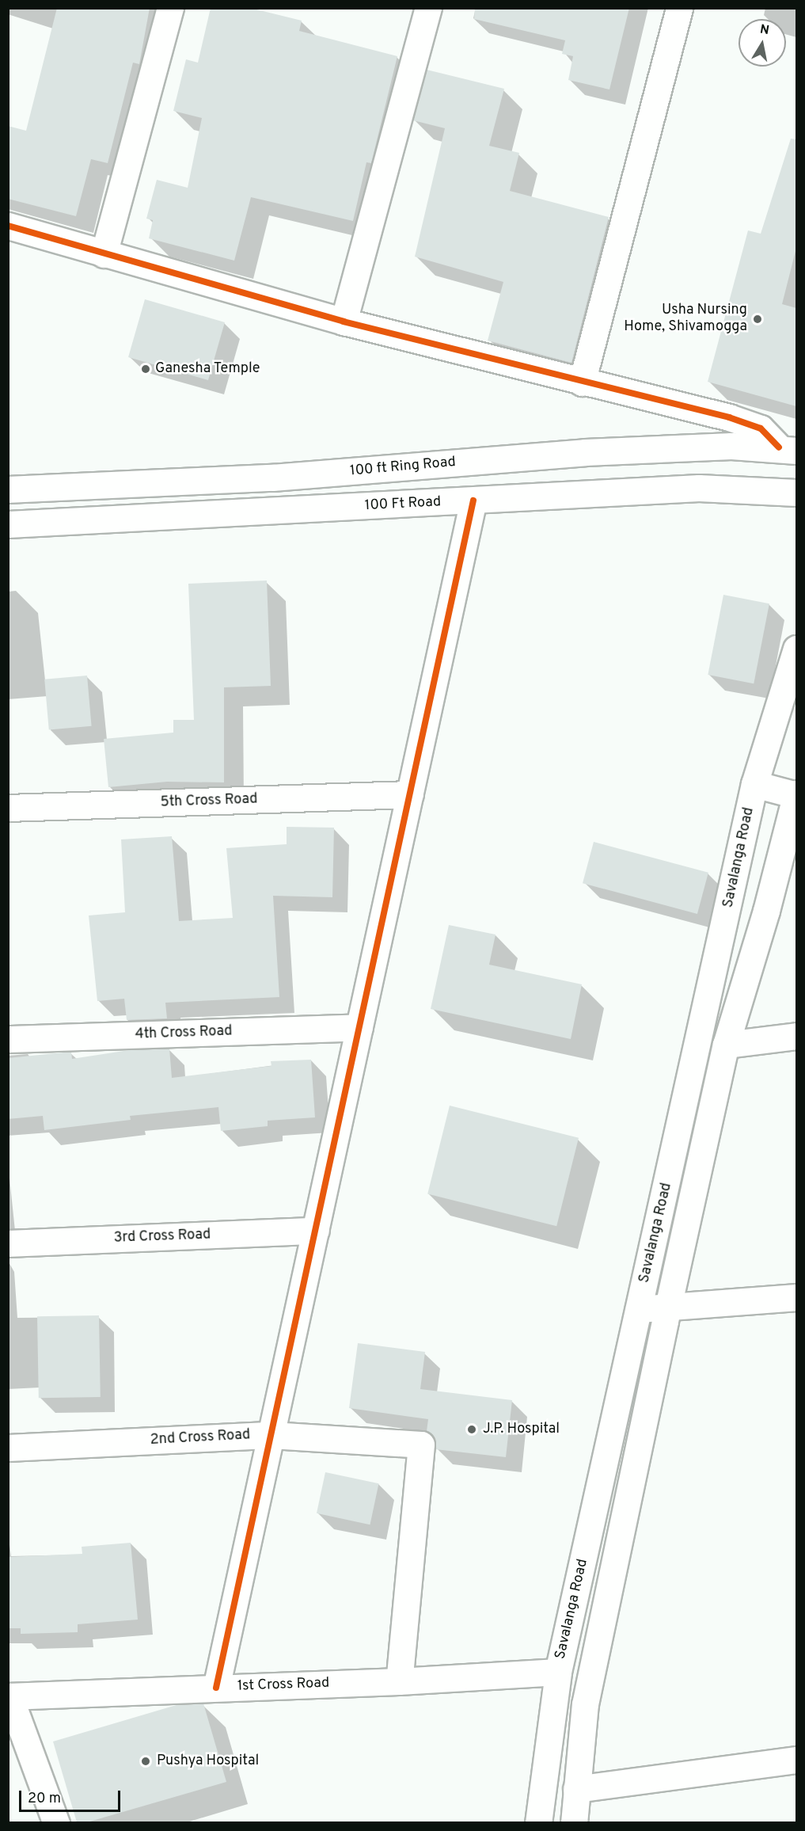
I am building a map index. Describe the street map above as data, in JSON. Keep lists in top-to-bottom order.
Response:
{
  "streets": {
    "street": [
      "100 ft Ring Road",
      "100 Ft Road",
      "5th Cross Road",
      "Savalanga Road",
      "4th Cross Road",
      "3rd Cross Road",
      "2nd Cross Road",
      "1st Cross Road"
    ]
  },
  "crossings": [
    ["Savalanga Road", "1st Cross Road"],
    ["2nd Cross Road", "1st Cross Road"]
  ],
  "places": [
    "Usha Nursing Home, Shivamogga",
    "Ganesha Temple",
    "J.P. Hospital",
    "Pushya Hospital"
  ],
  "scale_bar": "20 m",
  "north": "top"
}
